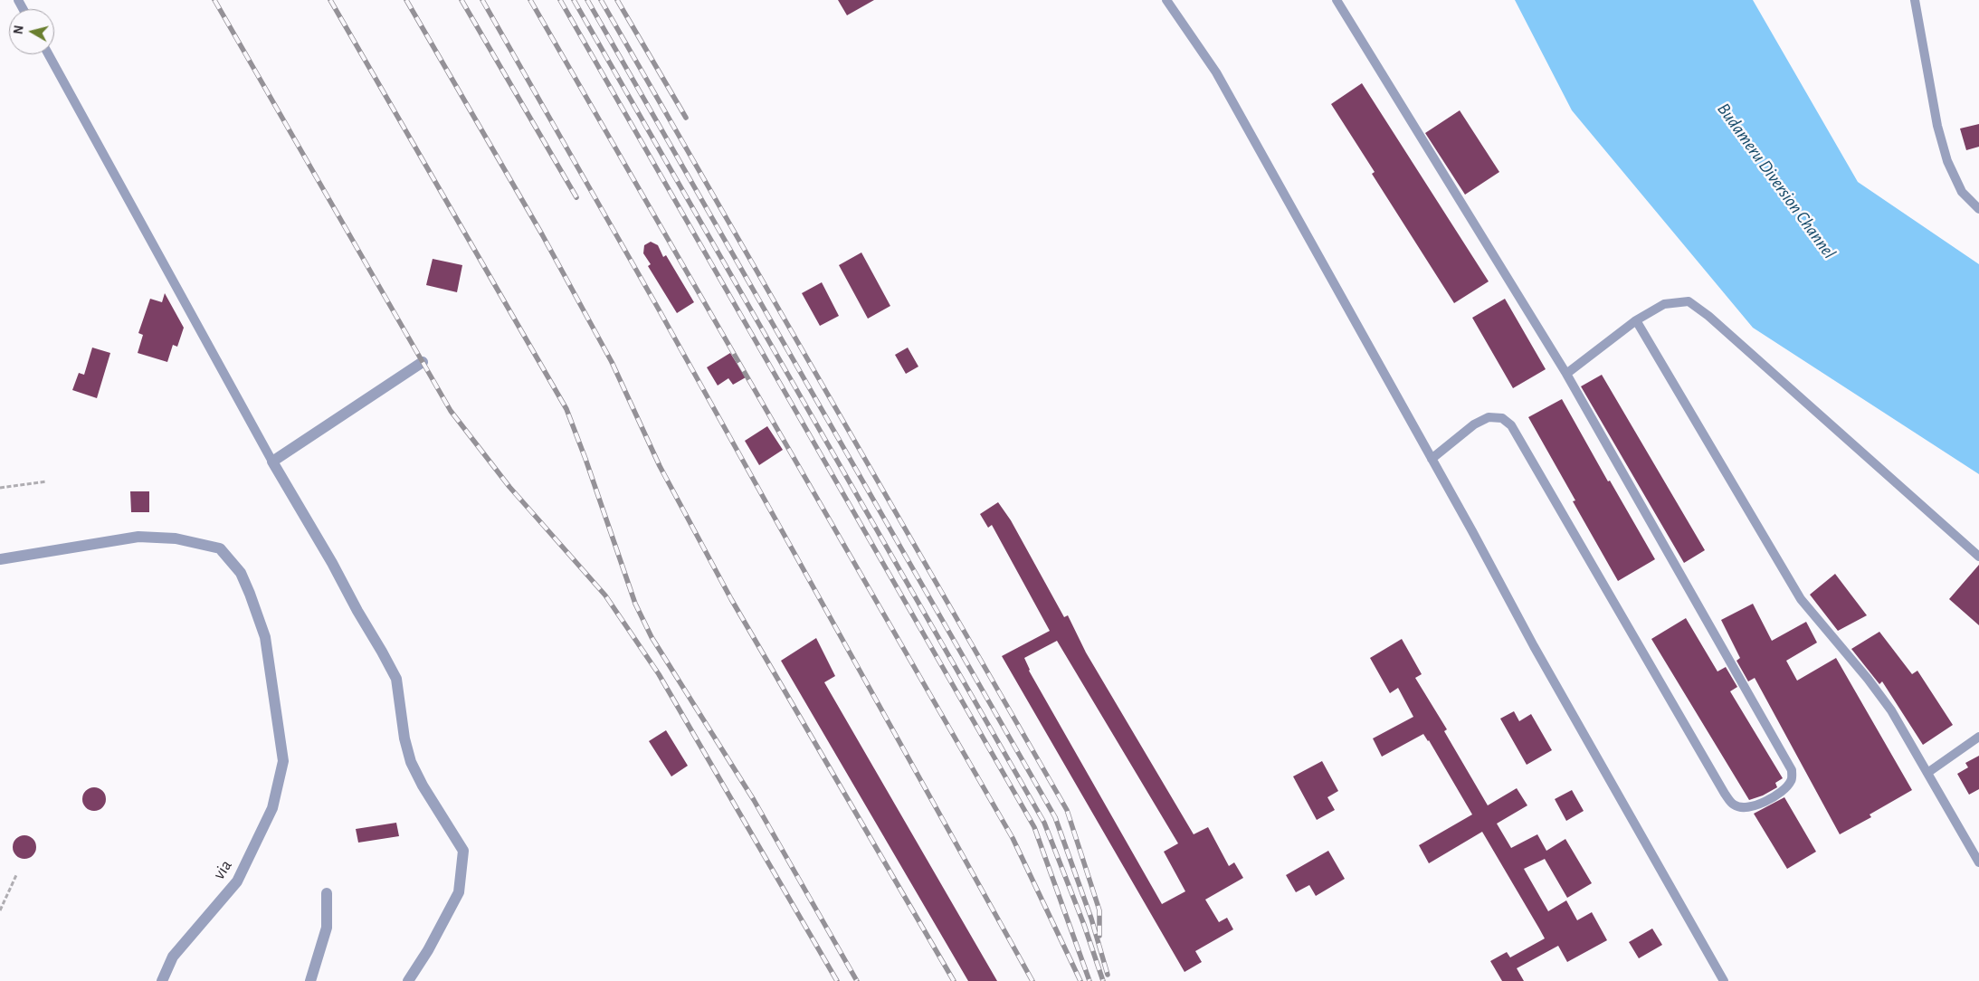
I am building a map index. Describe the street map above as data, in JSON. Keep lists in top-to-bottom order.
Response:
{
  "streets": {
    "street": ["via"]
  },
  "water": ["Budameru Diversion Channel"],
  "north": "left"
}
